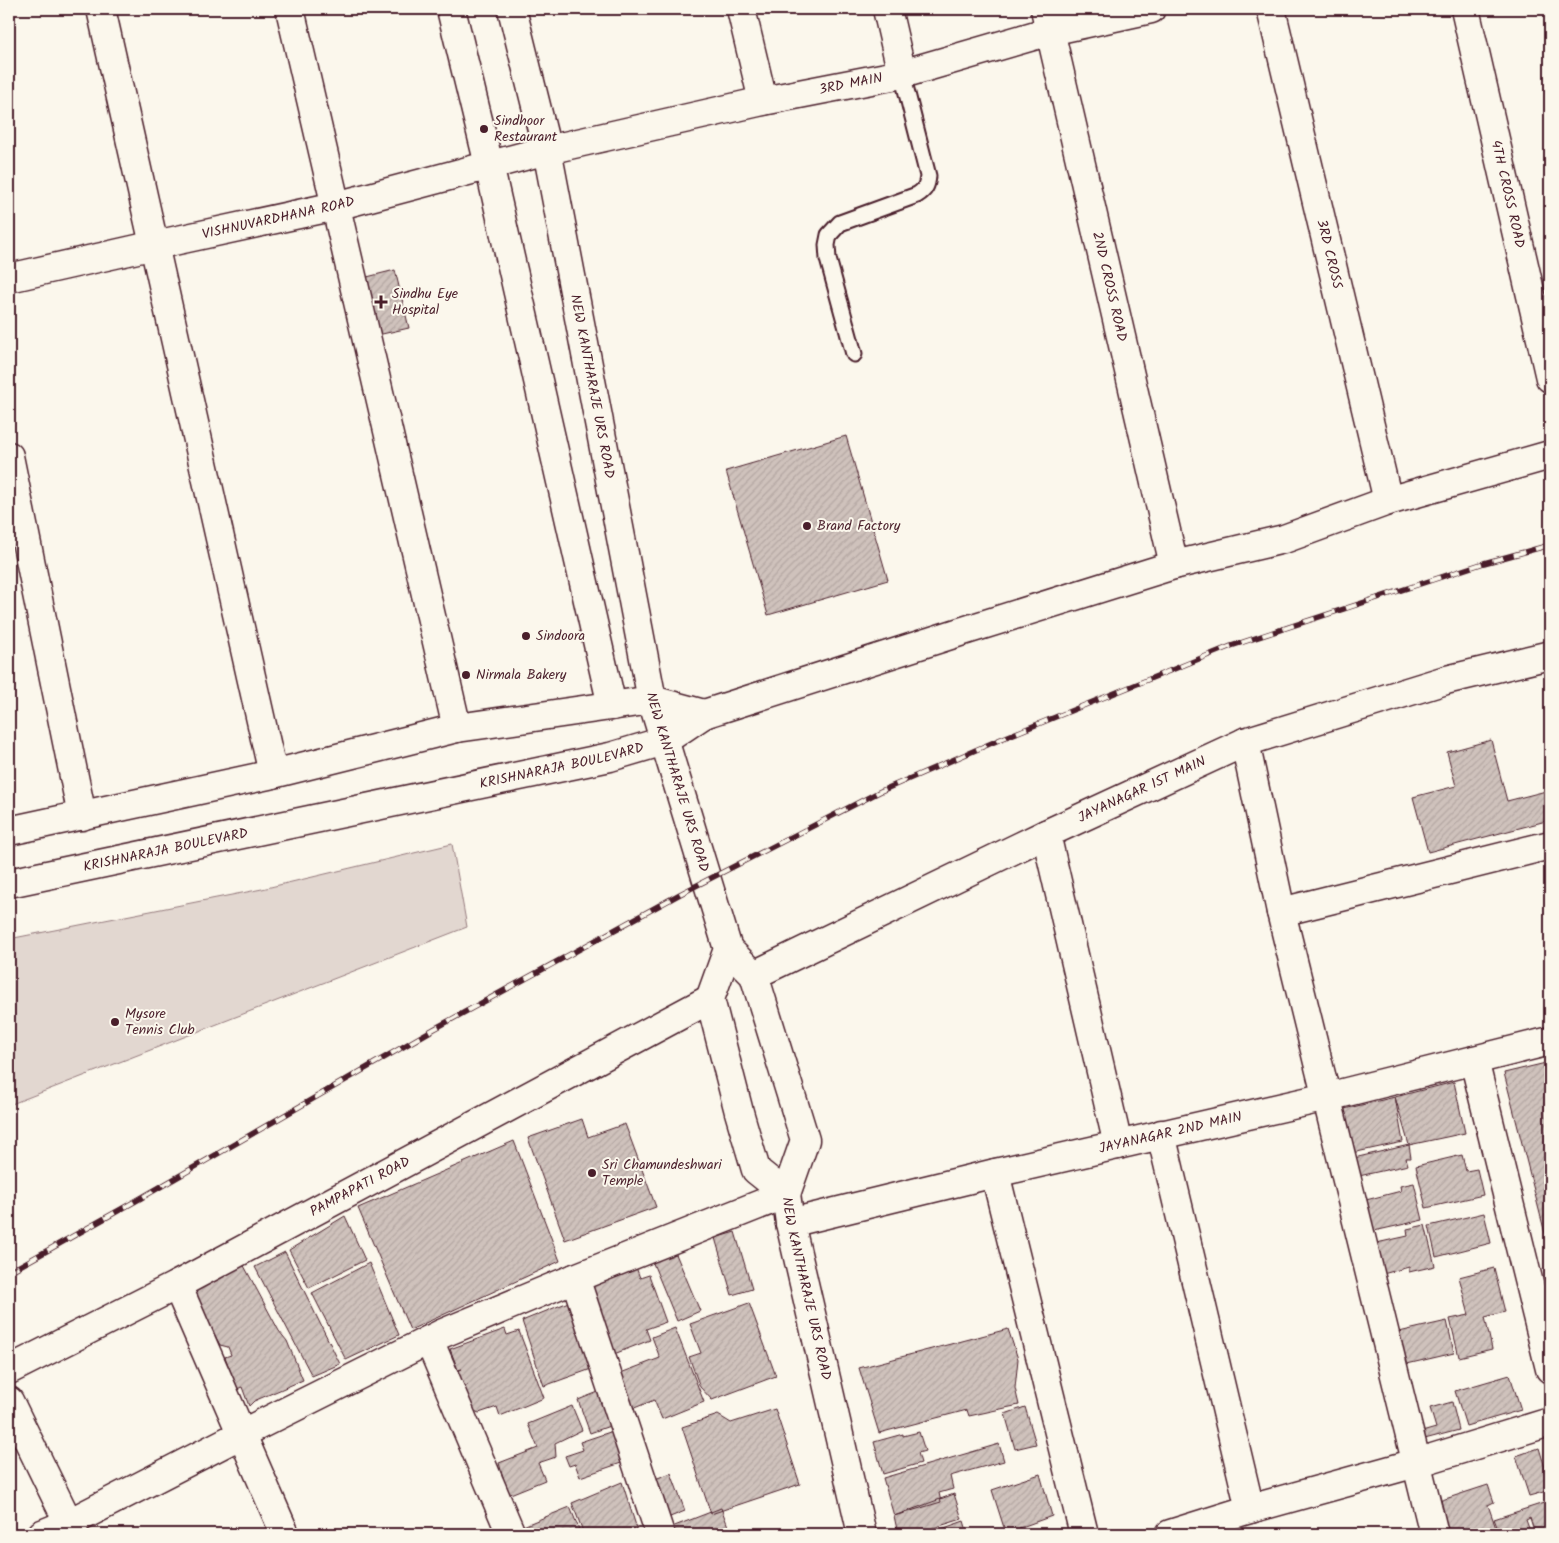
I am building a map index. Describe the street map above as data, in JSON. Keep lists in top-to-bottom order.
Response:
{
  "streets": {
    "street": [
      "3RD MAIN",
      "4TH CROSS ROAD",
      "VISHNUVARDHANA ROAD",
      "3RD CROSS",
      "2ND CROSS ROAD",
      "NEW KANTHARAJE URS ROAD",
      "KRISHNARAJA BOULEVARD",
      "JAYANAGAR 1ST MAIN",
      "JAYANAGAR 2ND MAIN",
      "PAMPAPATI ROAD"
    ]
  },
  "crossings": [
    ["3RD MAIN", "VISHNUVARDHANA ROAD"],
    ["3RD MAIN", "2ND CROSS ROAD"],
    ["3RD MAIN", "NEW KANTHARAJE URS ROAD"],
    ["VISHNUVARDHANA ROAD", "NEW KANTHARAJE URS ROAD"],
    ["3RD CROSS", "KRISHNARAJA BOULEVARD"],
    ["2ND CROSS ROAD", "KRISHNARAJA BOULEVARD"],
    ["NEW KANTHARAJE URS ROAD", "KRISHNARAJA BOULEVARD"],
    ["NEW KANTHARAJE URS ROAD", "JAYANAGAR 2ND MAIN"],
    ["NEW KANTHARAJE URS ROAD", "PAMPAPATI ROAD"]
  ],
  "places": {
    "other": [
      "Sindhoor Restaurant",
      "Brand Factory",
      "Sindoora",
      "Nirmala Bakery",
      "Mysore Tennis Club",
      "Sri Chamundeshwari Temple"
    ],
    "health": ["Sindhu Eye Hospital"]
  }
}
